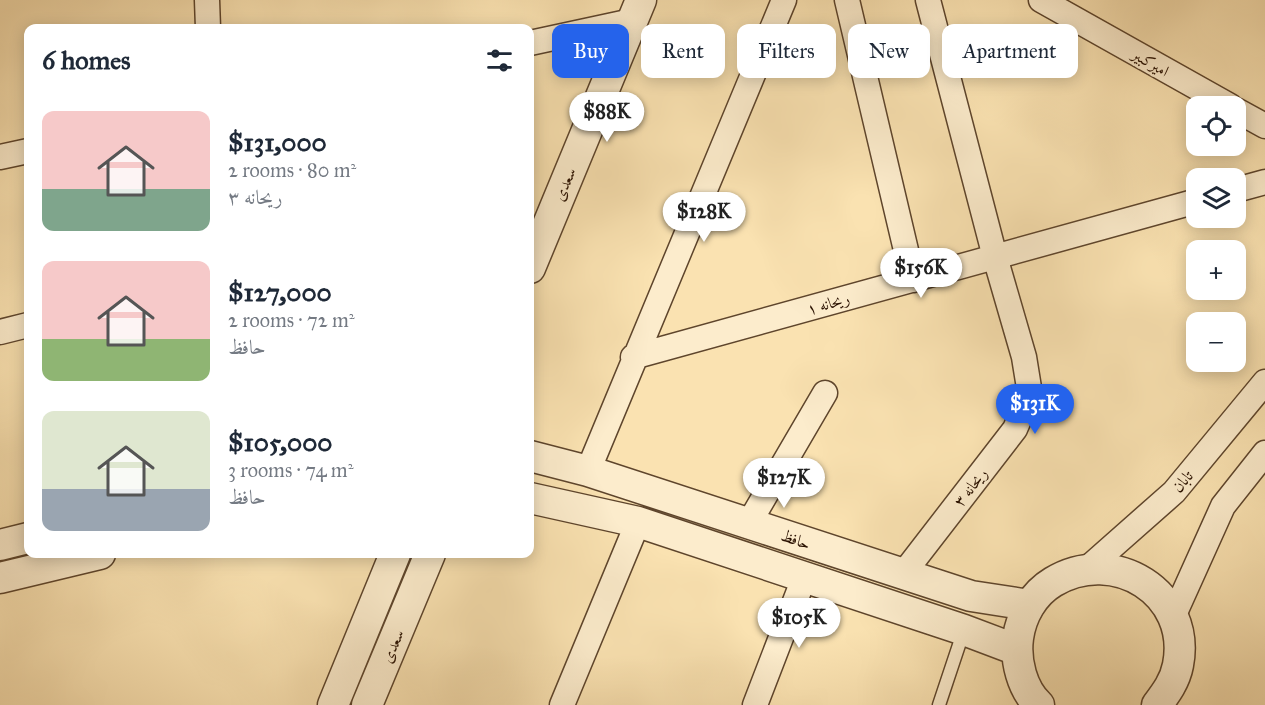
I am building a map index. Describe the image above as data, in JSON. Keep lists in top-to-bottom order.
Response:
{
  "streets": {
    "street": [
      "امیرکبیر",
      "سعدی",
      "ریحانه ۱",
      "تابان",
      "ریحانه ۳",
      "حافظ"
    ]
  },
  "crossings": [
    ["ریحانه ۱", "ریحانه ۳"],
    ["ریحانه ۳", "حافظ"]
  ],
  "page": {
    "chip": [
      "Buy",
      "Rent",
      "Filters",
      "New",
      "Apartment"
    ],
    "heading": "6 homes",
    "price": [
      "$88K",
      "$128K",
      "$156K",
      "$131K",
      "$127K",
      "$105K"
    ],
    "map_buttons": ["+", "−"],
    "list": [
      {
        "name": "$131,000",
        "note": "2 rooms · 80 m² · ریحانه ۳"
      },
      {
        "name": "$127,000",
        "note": "2 rooms · 72 m² · حافظ"
      },
      {
        "name": "$105,000",
        "note": "3 rooms · 74 m² · حافظ"
      }
    ]
  }
}
